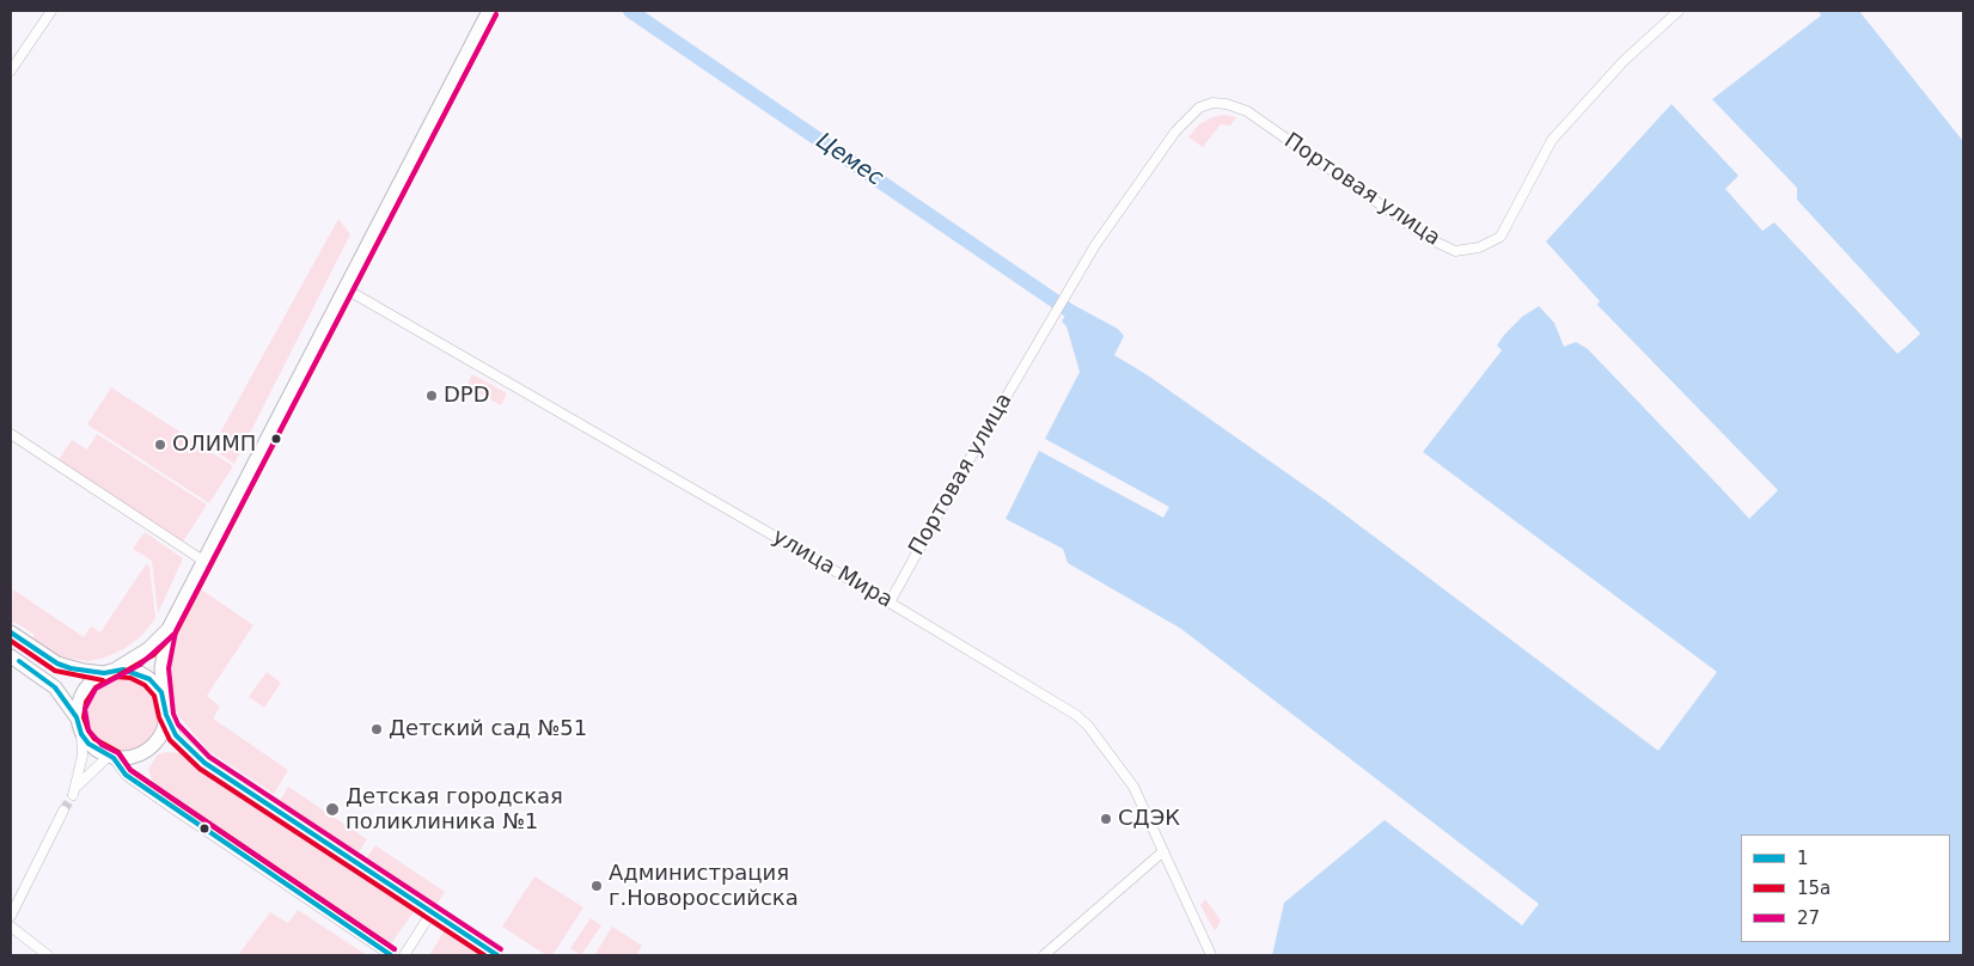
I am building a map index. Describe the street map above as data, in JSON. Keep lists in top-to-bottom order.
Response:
{
  "streets": {
    "street": ["Портовая улица", "улица Мира"]
  },
  "crossings": [
    ["Портовая улица", "улица Мира"]
  ],
  "water": ["Цемес"],
  "places": [
    "DPD",
    "ОЛИМП",
    "Детский сад №51",
    "Детская городская поликлиника №1",
    "СДЭК",
    "Администрация г.Новороссийска"
  ],
  "lines": ["transit line 15а", "transit line 27", "transit line 1"],
  "legend": ["1", "15а", "27"]
}
